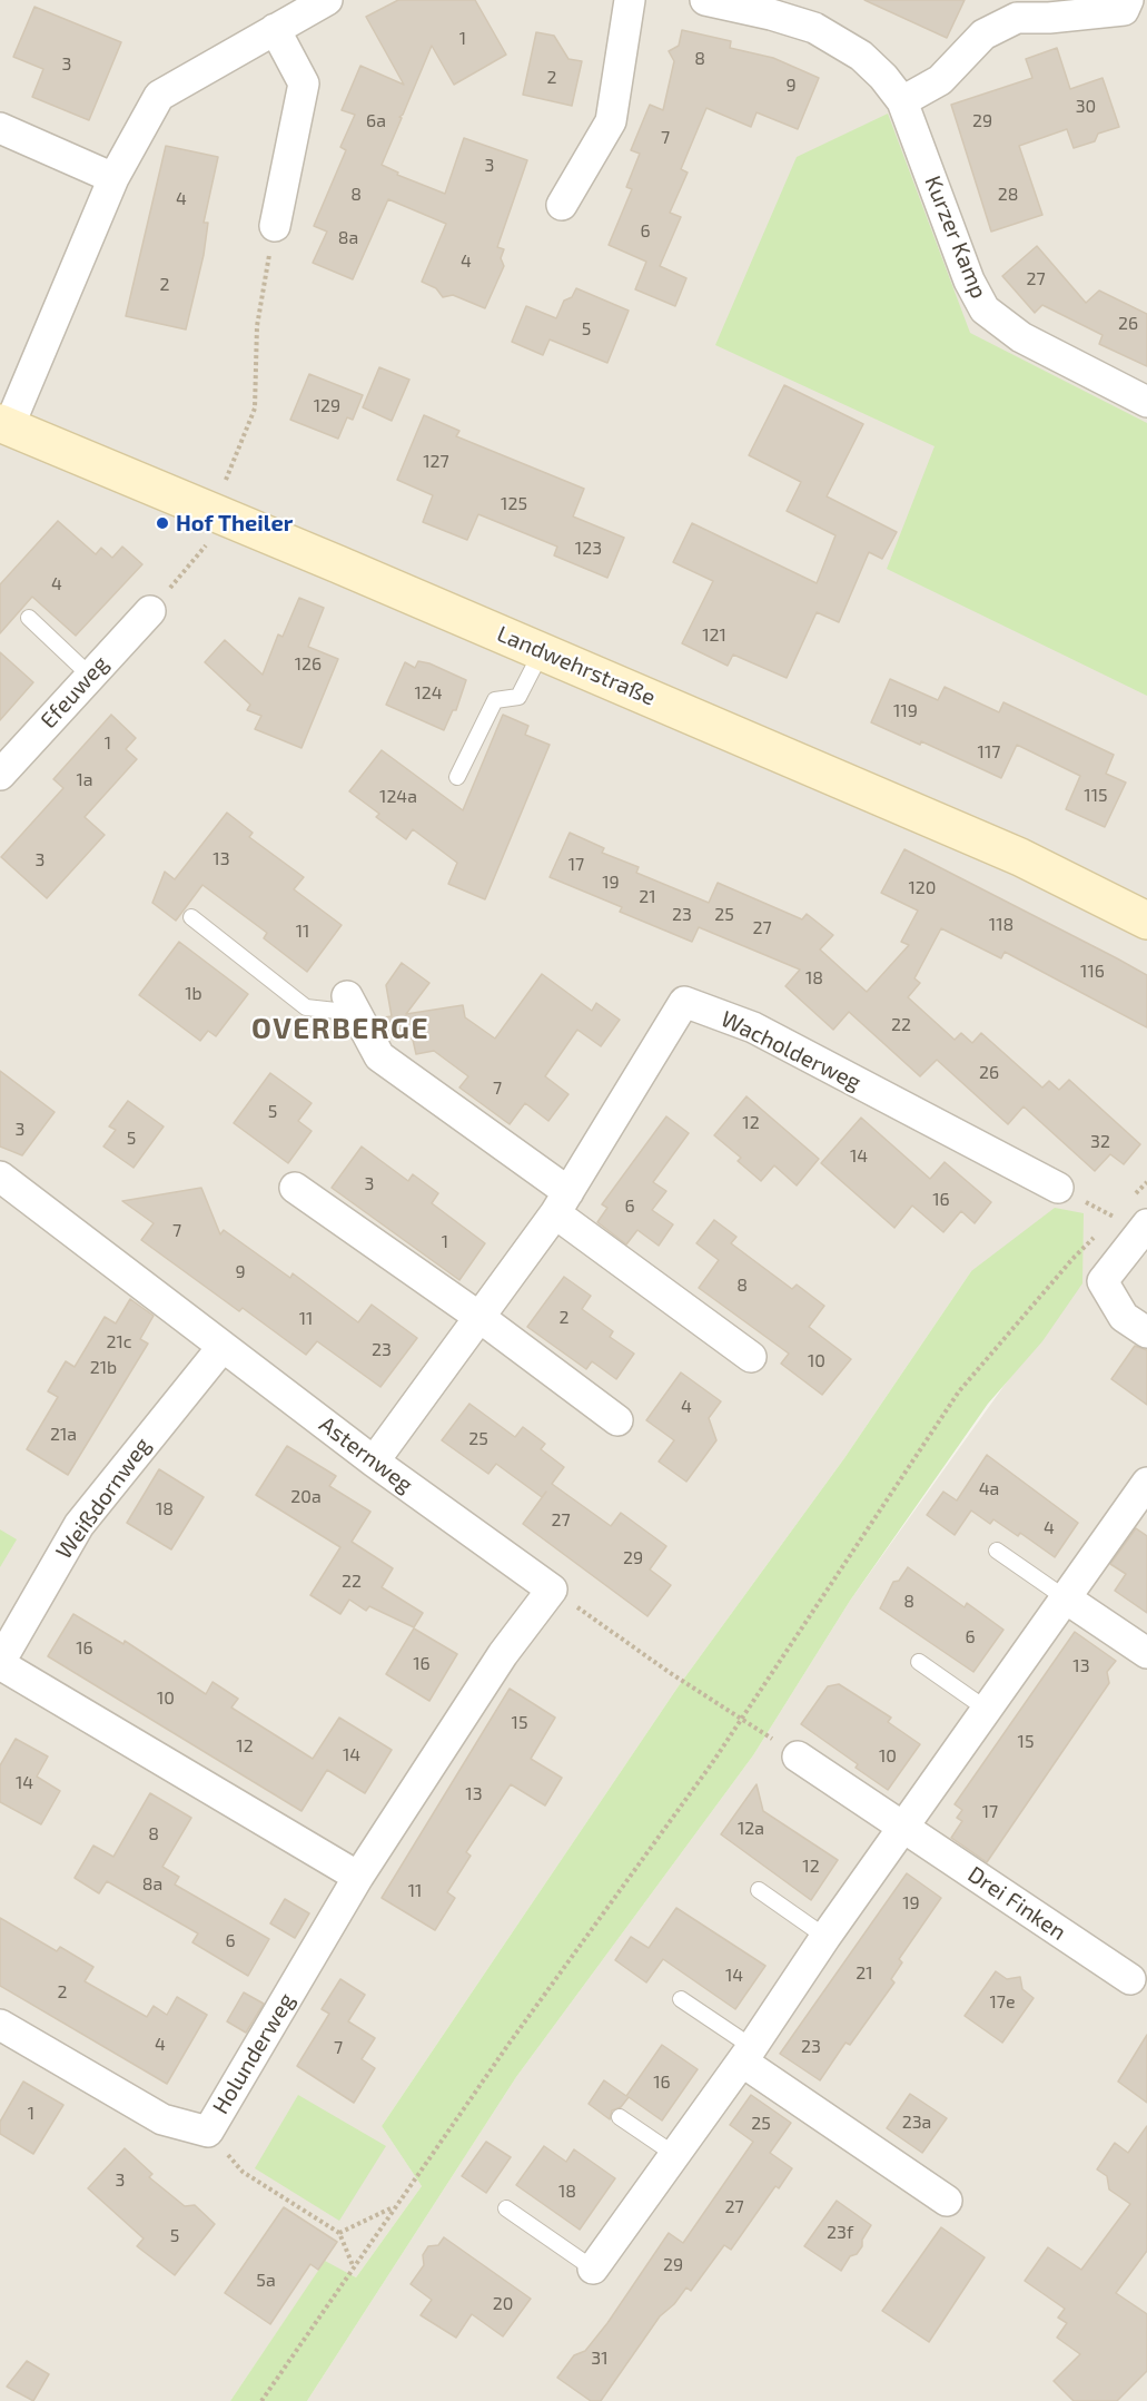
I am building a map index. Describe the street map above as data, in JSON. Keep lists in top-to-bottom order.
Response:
{
  "streets": {
    "main road": ["Landwehrstraße"],
    "street": [
      "Kurzer Kamp",
      "Efeuweg",
      "Wacholderweg",
      "Asternweg",
      "Weißdornweg",
      "Drei Finken",
      "Holunderweg"
    ]
  },
  "crossings": [
    ["Wacholderweg", "Asternweg"],
    ["Asternweg", "Weißdornweg"],
    ["Asternweg", "Holunderweg"]
  ],
  "districts": ["OVERBERGE"],
  "places": ["Hof Theiler"],
  "house_numbers": [
    "1",
    "8",
    "3",
    "2",
    "9",
    "30",
    "6a",
    "29",
    "7",
    "3",
    "8",
    "28",
    "4",
    "6",
    "8a",
    "4",
    "27",
    "2",
    "26",
    "5",
    "129",
    "127",
    "125",
    "123",
    "4",
    "121",
    "126",
    "124",
    "119",
    "1",
    "117",
    "1a",
    "115",
    "124a",
    "13",
    "3",
    "17",
    "19",
    "120",
    "21",
    "23",
    "25",
    "118",
    "27",
    "11",
    "116",
    "18",
    "1b",
    "22",
    "26",
    "7",
    "5",
    "12",
    "3",
    "5",
    "32",
    "14",
    "3",
    "16",
    "6",
    "7",
    "1",
    "9",
    "8",
    "2",
    "11",
    "21c",
    "23",
    "10",
    "21b",
    "4",
    "21a",
    "25",
    "4a",
    "20a",
    "18",
    "27",
    "4",
    "29",
    "22",
    "8",
    "6",
    "16",
    "16",
    "13",
    "10",
    "15",
    "15",
    "12",
    "14",
    "10",
    "14",
    "13",
    "17",
    "12a",
    "8",
    "12",
    "8a",
    "11",
    "19",
    "6",
    "21",
    "14",
    "2",
    "17e",
    "4",
    "23",
    "7",
    "16",
    "1",
    "23a",
    "25",
    "3",
    "18",
    "27",
    "23f",
    "5",
    "29",
    "5a",
    "20",
    "31"
  ]
}
